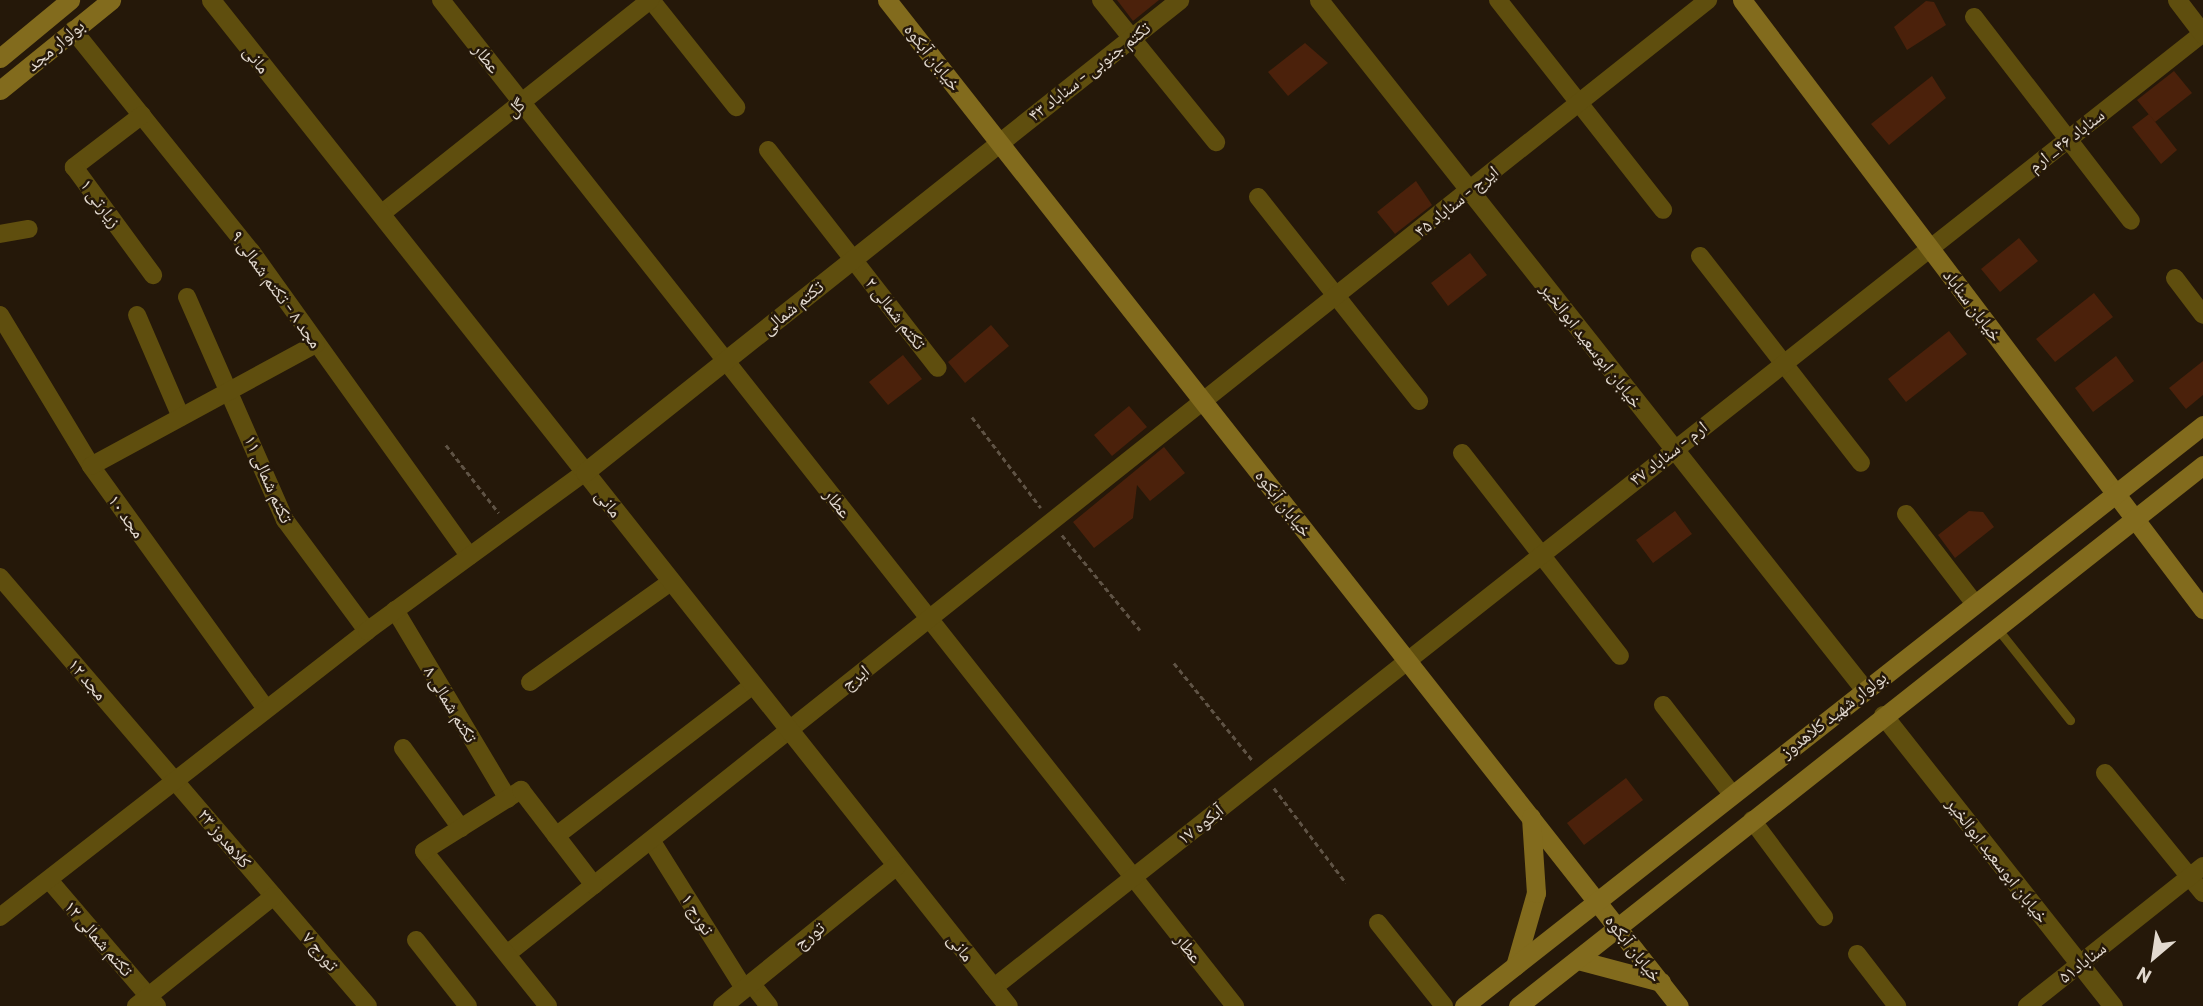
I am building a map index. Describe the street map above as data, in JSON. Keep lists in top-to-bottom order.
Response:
{
  "streets": {
    "main road": [
      "بولوار مجد",
      "خیابان آبکوه",
      "خیابان سناباد",
      "بولوار شهید کلاهدوز"
    ],
    "street": [
      "عطار",
      "مانی",
      "تکتم جنوبی - سناباد ۴۳",
      "گل",
      "سناباد ۴۶_ ارم",
      "ایرج - سناباد ۴۵",
      "زیارتی ۱",
      "مجد ۸ - تکتم شمالی ۹",
      "تکتم شمالی",
      "تکتم شمالی ۲",
      "خیابان ابوسعید ابوالخیر",
      "ارم - سناباد ۴۷",
      "تکتم شمالی ۱۱",
      "مجد ۱۰",
      "ایرج",
      "مجد ۱۲",
      "تکتم شمالی ۸",
      "آبکوه ۱۷",
      "کلاهدوز ۲۳",
      "تورج ۱",
      "تورج",
      "تکتم شمالی ۱۲",
      "تورج ۷",
      "سناباد۵۱"
    ]
  },
  "crossings": [
    ["بولوار مجد", "مجد ۸ - تکتم شمالی ۹"],
    ["خیابان آبکوه", "تکتم جنوبی - سناباد ۴۳"],
    ["خیابان آبکوه", "ایرج - سناباد ۴۵"],
    ["خیابان آبکوه", "تکتم شمالی"],
    ["خیابان آبکوه", "ارم - سناباد ۴۷"],
    ["خیابان آبکوه", "ایرج"],
    ["خیابان آبکوه", "بولوار شهید کلاهدوز"],
    ["خیابان آبکوه", "آبکوه ۱۷"],
    ["عطار", "گل"],
    ["عطار", "تکتم شمالی"],
    ["عطار", "ایرج"],
    ["عطار", "آبکوه ۱۷"],
    ["مانی", "گل"],
    ["مانی", "تکتم شمالی"],
    ["مانی", "ایرج"],
    ["مانی", "آبکوه ۱۷"],
    ["مانی", "تورج"],
    ["تکتم جنوبی - سناباد ۴۳", "تکتم شمالی"],
    ["سناباد ۴۶_ ارم", "خیابان سناباد"],
    ["سناباد ۴۶_ ارم", "ارم - سناباد ۴۷"],
    ["ایرج - سناباد ۴۵", "خیابان ابوسعید ابوالخیر"],
    ["ایرج - سناباد ۴۵", "ایرج"],
    ["زیارتی ۱", "مجد ۸ - تکتم شمالی ۹"],
    ["خیابان سناباد", "ارم - سناباد ۴۷"],
    ["خیابان سناباد", "بولوار شهید کلاهدوز"],
    ["تکتم شمالی", "تکتم شمالی ۲"],
    ["خیابان ابوسعید ابوالخیر", "ارم - سناباد ۴۷"],
    ["خیابان ابوسعید ابوالخیر", "بولوار شهید کلاهدوز"],
    ["خیابان ابوسعید ابوالخیر", "سناباد۵۱"],
    ["ارم - سناباد ۴۷", "آبکوه ۱۷"],
    ["ایرج", "تورج ۱"],
    ["مجد ۱۲", "کلاهدوز ۲۳"],
    ["کلاهدوز ۲۳", "تورج ۷"],
    ["تورج ۱", "تورج"]
  ],
  "north": "bottom left"
}
